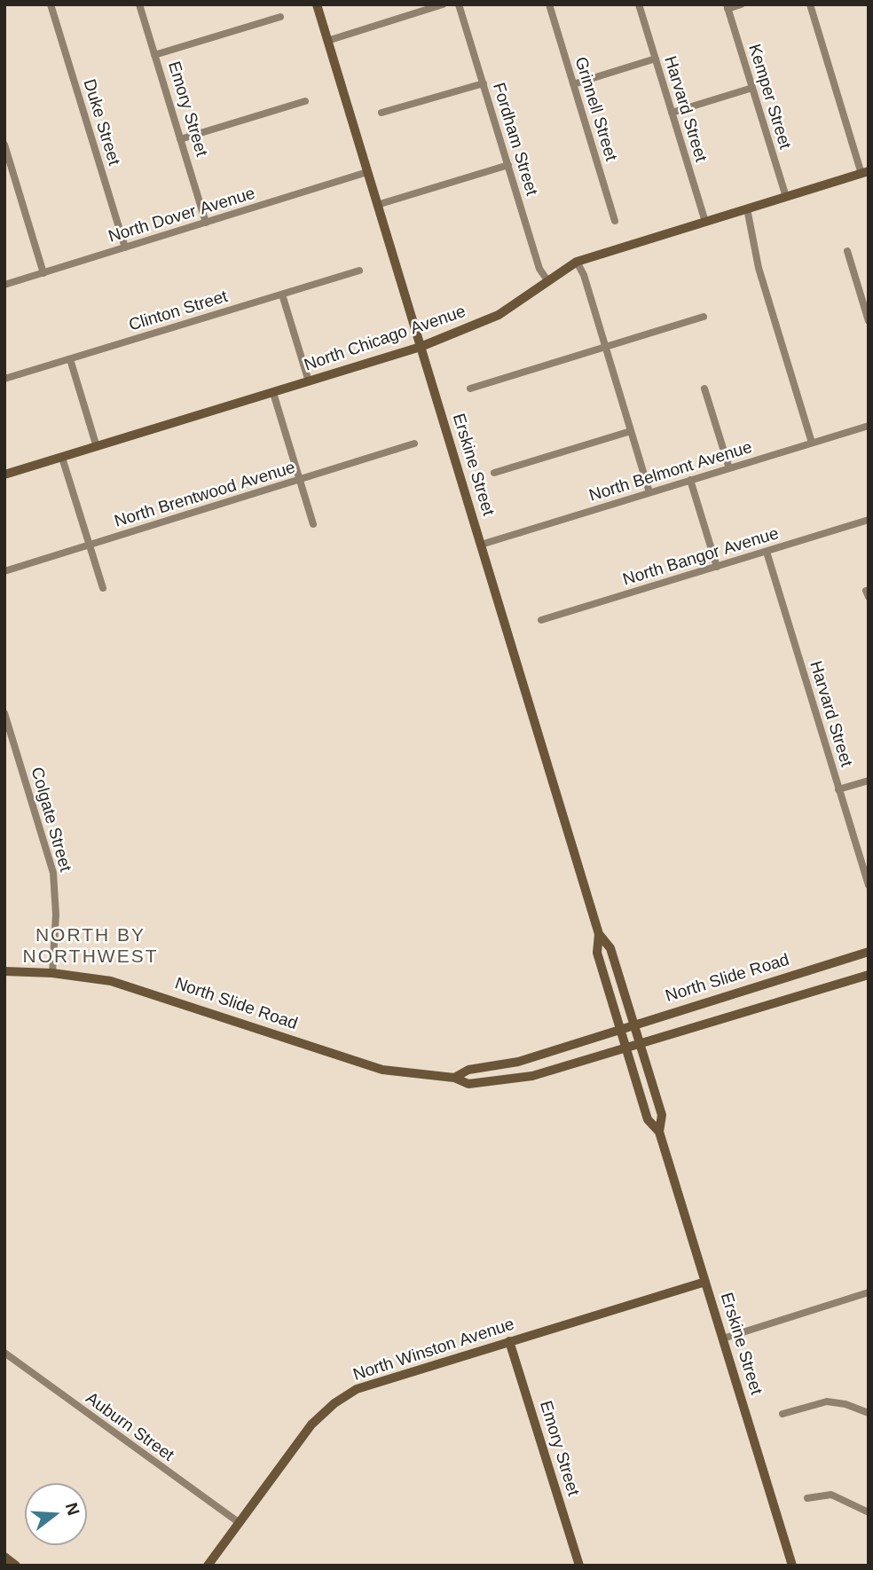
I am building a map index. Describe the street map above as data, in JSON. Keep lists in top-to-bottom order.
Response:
{
  "streets": {
    "main road": [
      "Emory Street",
      "North Chicago Avenue",
      "Erskine Street",
      "North Slide Road",
      "North Winston Avenue"
    ],
    "street": [
      "Kemper Street",
      "Grinnell Street",
      "Harvard Street",
      "Duke Street",
      "Fordham Street",
      "North Dover Avenue",
      "Clinton Street",
      "North Belmont Avenue",
      "North Brentwood Avenue",
      "North Bangor Avenue",
      "Colgate Street",
      "Auburn Street"
    ]
  },
  "crossings": [
    ["Kemper Street", "North Chicago Avenue"],
    ["Emory Street", "North Dover Avenue"],
    ["Emory Street", "North Winston Avenue"],
    ["Harvard Street", "North Chicago Avenue"],
    ["Harvard Street", "North Bangor Avenue"],
    ["Duke Street", "North Dover Avenue"],
    ["Fordham Street", "North Chicago Avenue"],
    ["North Dover Avenue", "Erskine Street"],
    ["North Chicago Avenue", "Erskine Street"],
    ["Erskine Street", "North Belmont Avenue"],
    ["Erskine Street", "North Slide Road"],
    ["Erskine Street", "North Winston Avenue"],
    ["Colgate Street", "North Slide Road"],
    ["North Winston Avenue", "Auburn Street"]
  ],
  "districts": ["NORTH BY NORTHWEST"],
  "north": "right"
}
